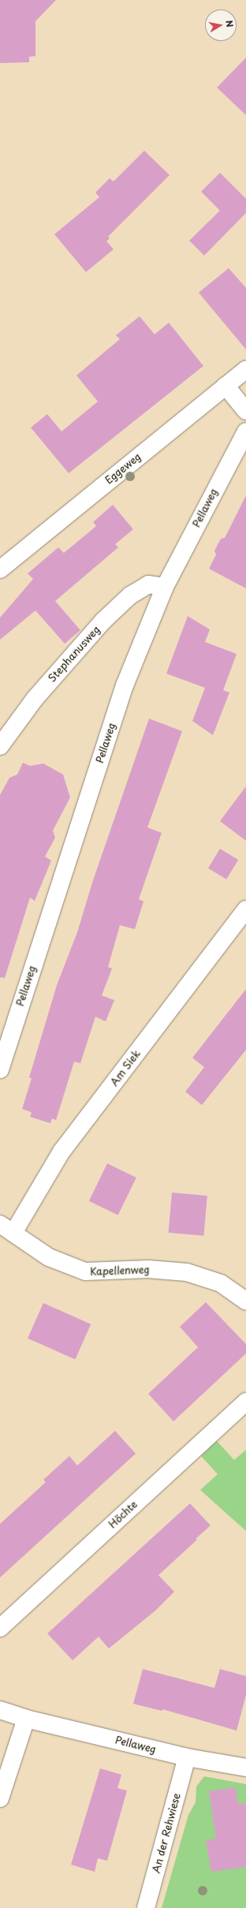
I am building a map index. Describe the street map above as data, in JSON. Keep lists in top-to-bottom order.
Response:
{
  "streets": {
    "street": [
      "Eggeweg",
      "Pellaweg",
      "Stephanusweg",
      "Am Siek",
      "Kapellenweg",
      "Höchte",
      "An der Rehwiese"
    ]
  },
  "crossings": [
    ["Pellaweg", "Stephanusweg"],
    ["Pellaweg", "An der Rehwiese"],
    ["Am Siek", "Kapellenweg"]
  ],
  "north": "right"
}
